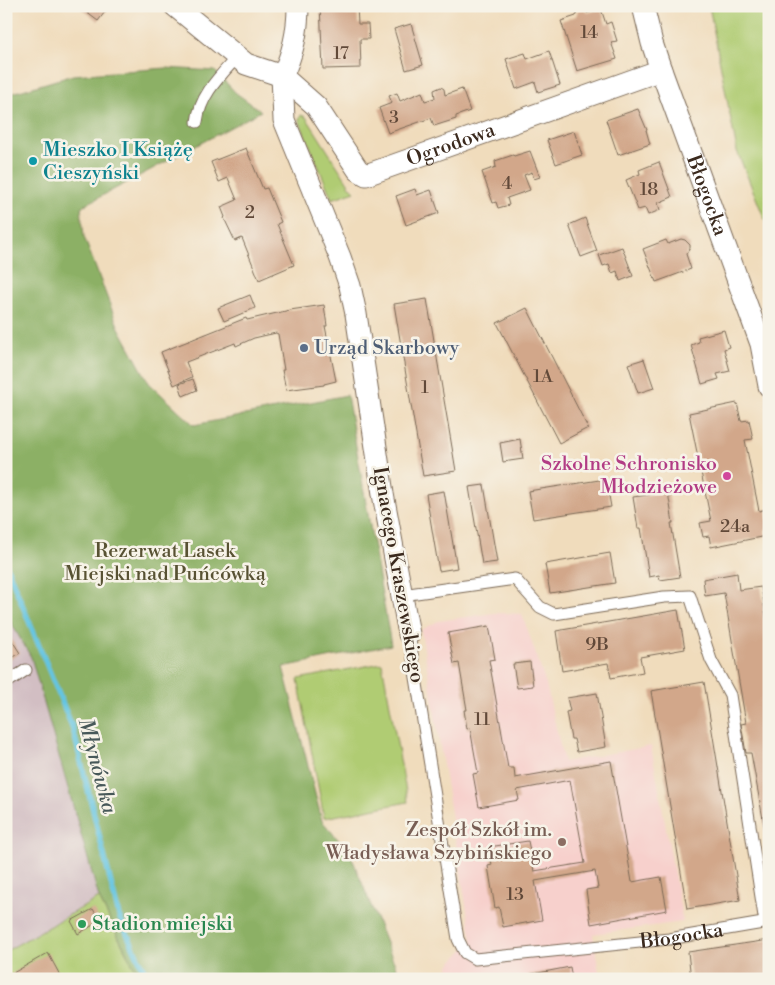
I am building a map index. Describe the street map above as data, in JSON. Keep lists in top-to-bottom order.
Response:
{
  "streets": {
    "street": ["Ogrodowa", "Błogocka", "Ignacego Kraszewskiego"]
  },
  "crossings": [
    ["Ogrodowa", "Błogocka"],
    ["Ogrodowa", "Ignacego Kraszewskiego"],
    ["Błogocka", "Ignacego Kraszewskiego"]
  ],
  "water": ["Młynówka"],
  "parks": ["Rezerwat Lasek Miejski nad Puńcówką"],
  "places": [
    "Mieszko I Książę Cieszyński",
    "Urząd Skarbowy",
    "Szkolne Schronisko Młodzieżowe",
    "Zespół Szkół im. Władysława Szybińskiego",
    "Stadion miejski"
  ],
  "house_numbers": [
    "14",
    "17",
    "3",
    "4",
    "18",
    "2",
    "1A",
    "1",
    "24a",
    "9B",
    "11",
    "13"
  ]
}
